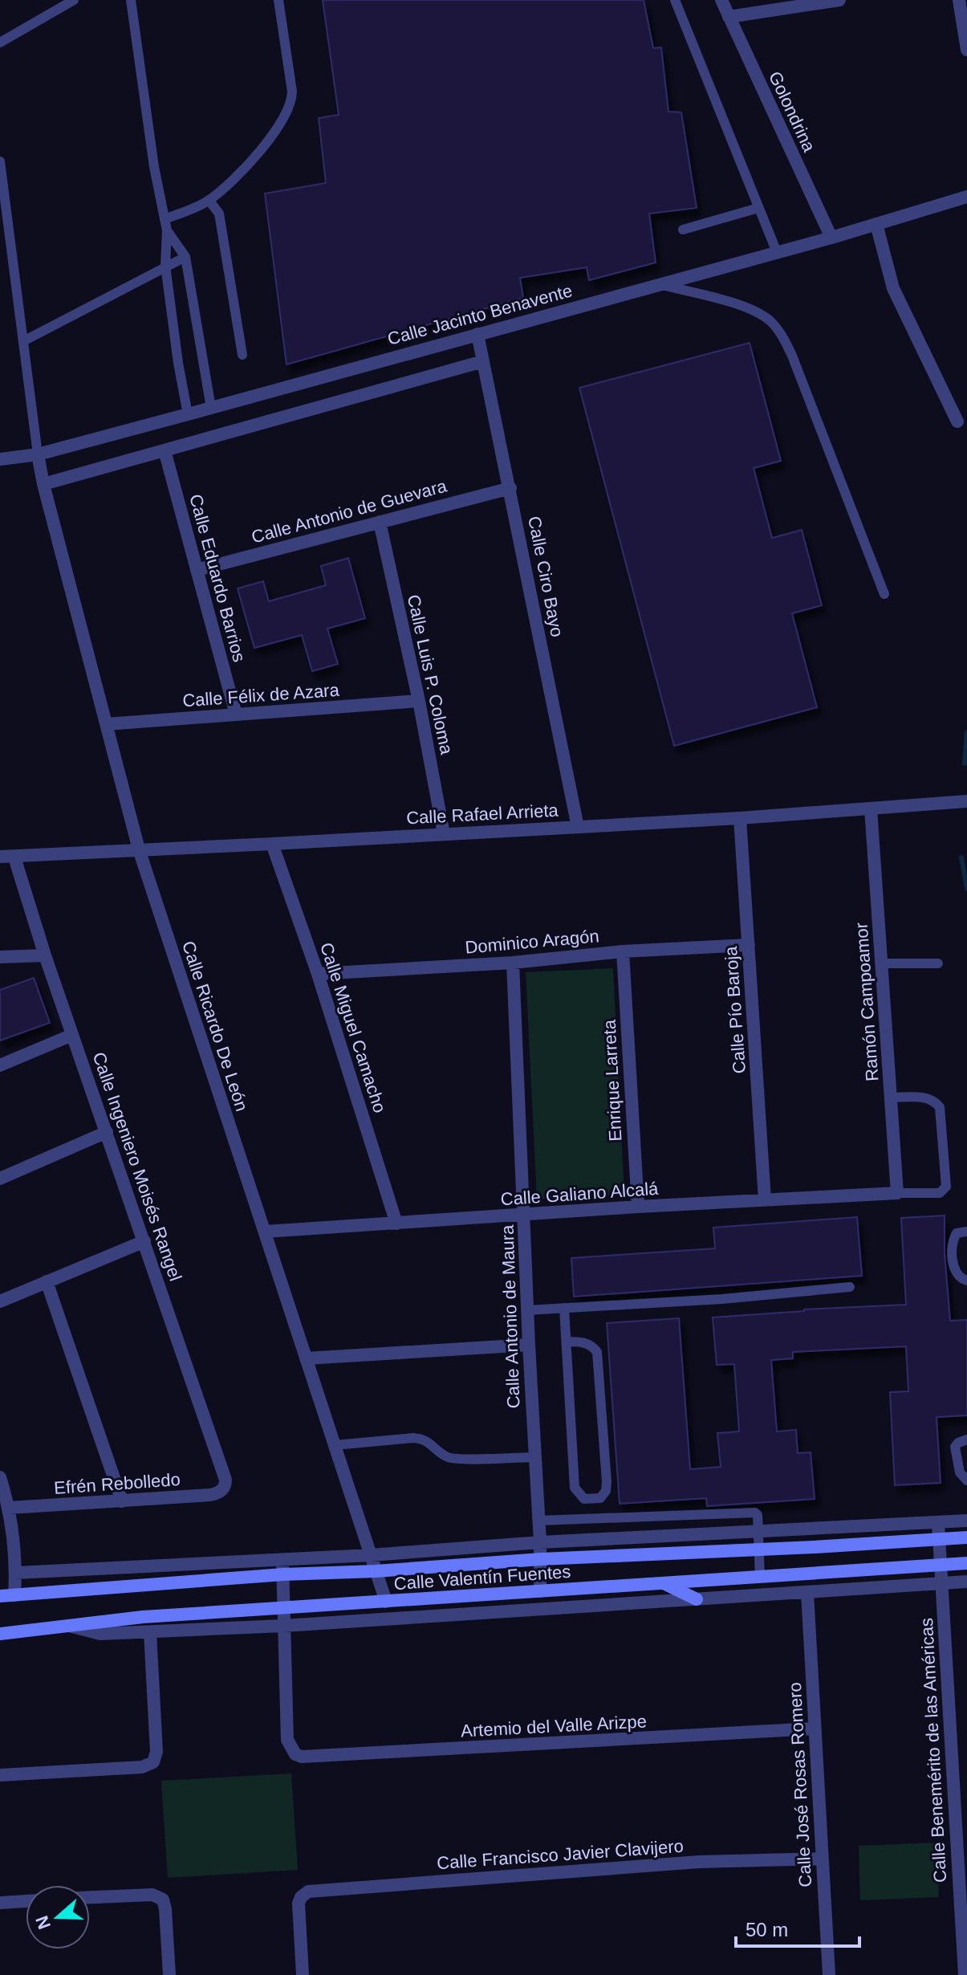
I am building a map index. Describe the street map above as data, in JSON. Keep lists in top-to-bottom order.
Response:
{
  "streets": {
    "main road": ["Calle Valentín Fuentes"],
    "street": [
      "Golondrina",
      "Calle Jacinto Benavente",
      "Calle Antonio de Guevara",
      "Calle Ciro Bayo",
      "Calle Eduardo Barrios",
      "Calle Luis P. Coloma",
      "Calle Félix de Azara",
      "Calle Rafael Arrieta",
      "Dominico Aragón",
      "Ramón Campoamor",
      "Calle Pío Baroja",
      "Calle Ricardo De León",
      "Calle Miguel Camacho",
      "Enrique Larreta",
      "Calle Ingeniero Moisés Rangel",
      "Calle Galiano Alcalá",
      "Calle Antonio de Maura",
      "Efrén Rebolledo",
      "Artemio del Valle Arizpe",
      "Calle Benemérito de las Américas",
      "Calle José Rosas Romero",
      "Calle Francisco Javier Clavijero"
    ]
  },
  "crossings": [
    ["Golondrina", "Calle Jacinto Benavente"],
    ["Calle Jacinto Benavente", "Calle Ciro Bayo"],
    ["Calle Jacinto Benavente", "Calle Ricardo De León"],
    ["Calle Antonio de Guevara", "Calle Ciro Bayo"],
    ["Calle Antonio de Guevara", "Calle Eduardo Barrios"],
    ["Calle Antonio de Guevara", "Calle Luis P. Coloma"],
    ["Calle Ciro Bayo", "Calle Rafael Arrieta"],
    ["Calle Eduardo Barrios", "Calle Félix de Azara"],
    ["Calle Luis P. Coloma", "Calle Félix de Azara"],
    ["Calle Luis P. Coloma", "Calle Rafael Arrieta"],
    ["Calle Félix de Azara", "Calle Ricardo De León"],
    ["Calle Rafael Arrieta", "Ramón Campoamor"],
    ["Calle Rafael Arrieta", "Calle Pío Baroja"],
    ["Calle Rafael Arrieta", "Calle Ricardo De León"],
    ["Calle Rafael Arrieta", "Calle Miguel Camacho"],
    ["Calle Rafael Arrieta", "Calle Ingeniero Moisés Rangel"],
    ["Dominico Aragón", "Calle Pío Baroja"],
    ["Dominico Aragón", "Calle Miguel Camacho"],
    ["Dominico Aragón", "Enrique Larreta"],
    ["Dominico Aragón", "Calle Antonio de Maura"],
    ["Ramón Campoamor", "Calle Galiano Alcalá"],
    ["Calle Pío Baroja", "Calle Galiano Alcalá"],
    ["Calle Ricardo De León", "Calle Galiano Alcalá"],
    ["Calle Ricardo De León", "Calle Valentín Fuentes"],
    ["Calle Miguel Camacho", "Calle Galiano Alcalá"],
    ["Enrique Larreta", "Calle Galiano Alcalá"],
    ["Calle Ingeniero Moisés Rangel", "Efrén Rebolledo"],
    ["Calle Galiano Alcalá", "Calle Antonio de Maura"],
    ["Calle Antonio de Maura", "Calle Valentín Fuentes"],
    ["Calle Valentín Fuentes", "Calle Benemérito de las Américas"],
    ["Artemio del Valle Arizpe", "Calle José Rosas Romero"],
    ["Calle José Rosas Romero", "Calle Francisco Javier Clavijero"]
  ],
  "scale_bar": "50 m",
  "north": "left"
}
